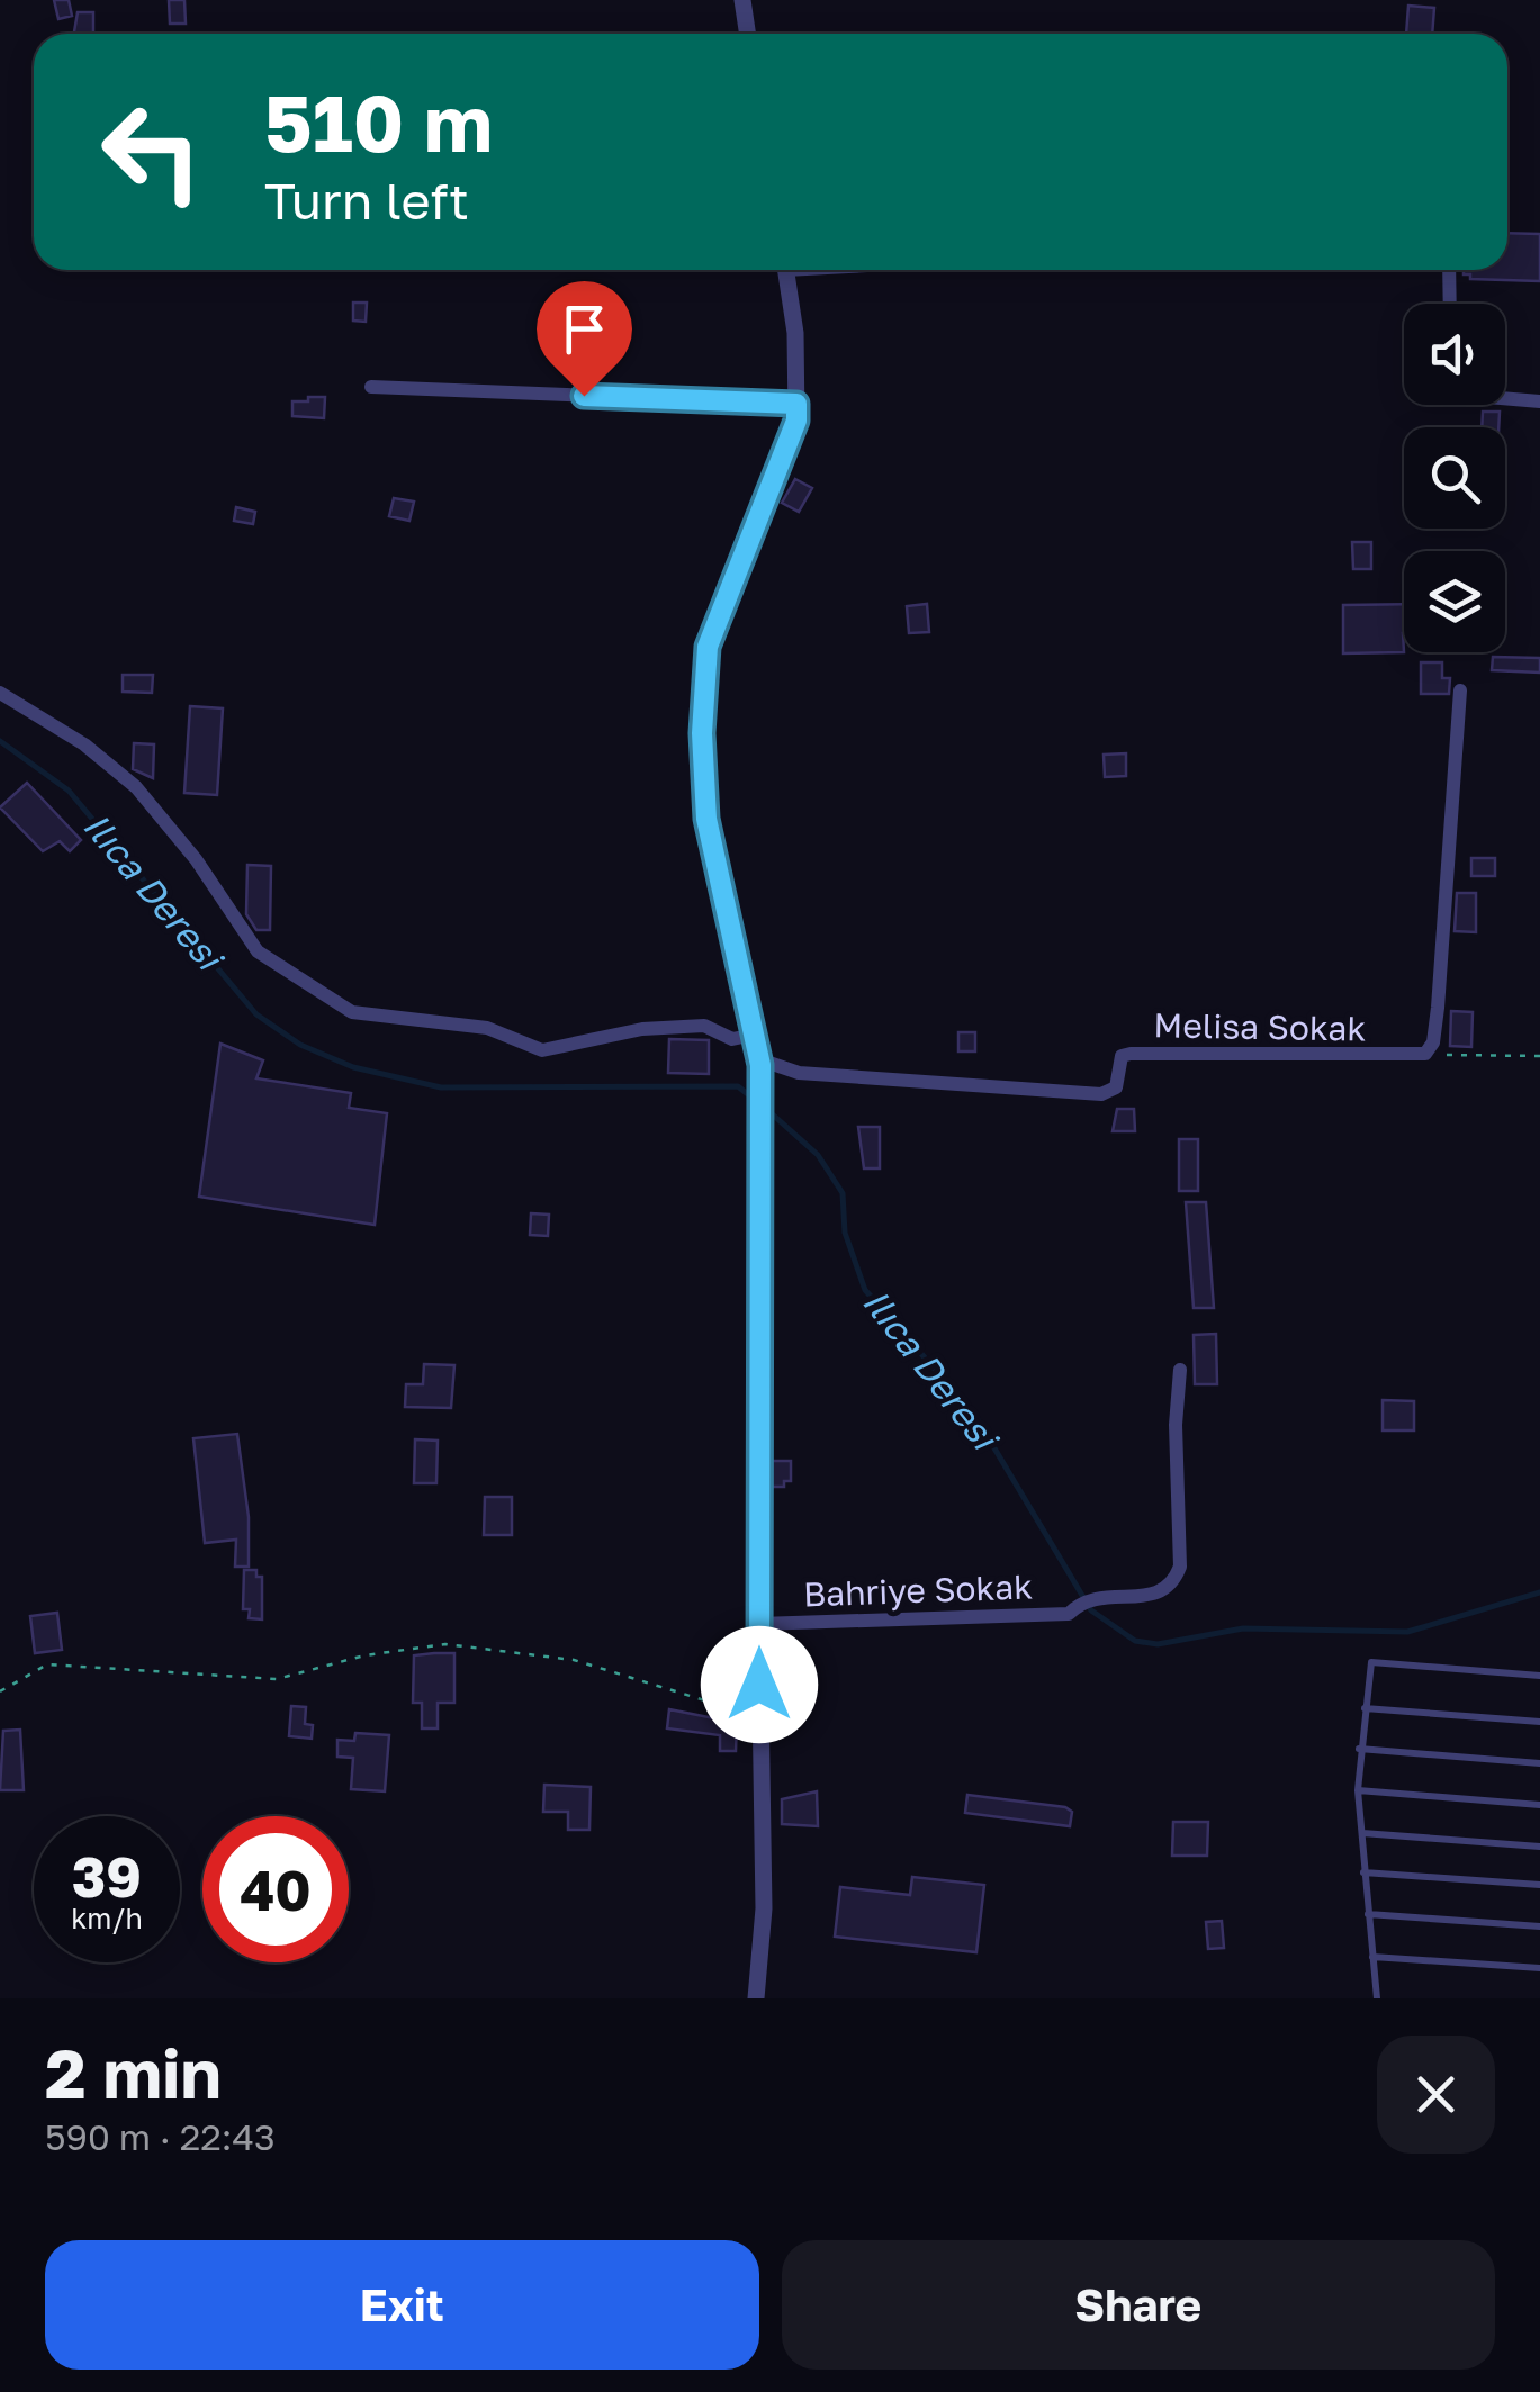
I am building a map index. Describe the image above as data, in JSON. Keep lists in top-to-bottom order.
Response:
{
  "streets": {
    "street": ["Melisa Sokak", "Bahriye Sokak"]
  },
  "water": ["Ilıca Deresi"],
  "page": {
    "turn": ["510 m", "Turn left"],
    "speed": "39 km/h",
    "limit": "40",
    "heading": ["2 min", "590 m · 22:43"],
    "buttons": ["Exit", "Share"]
  }
}
